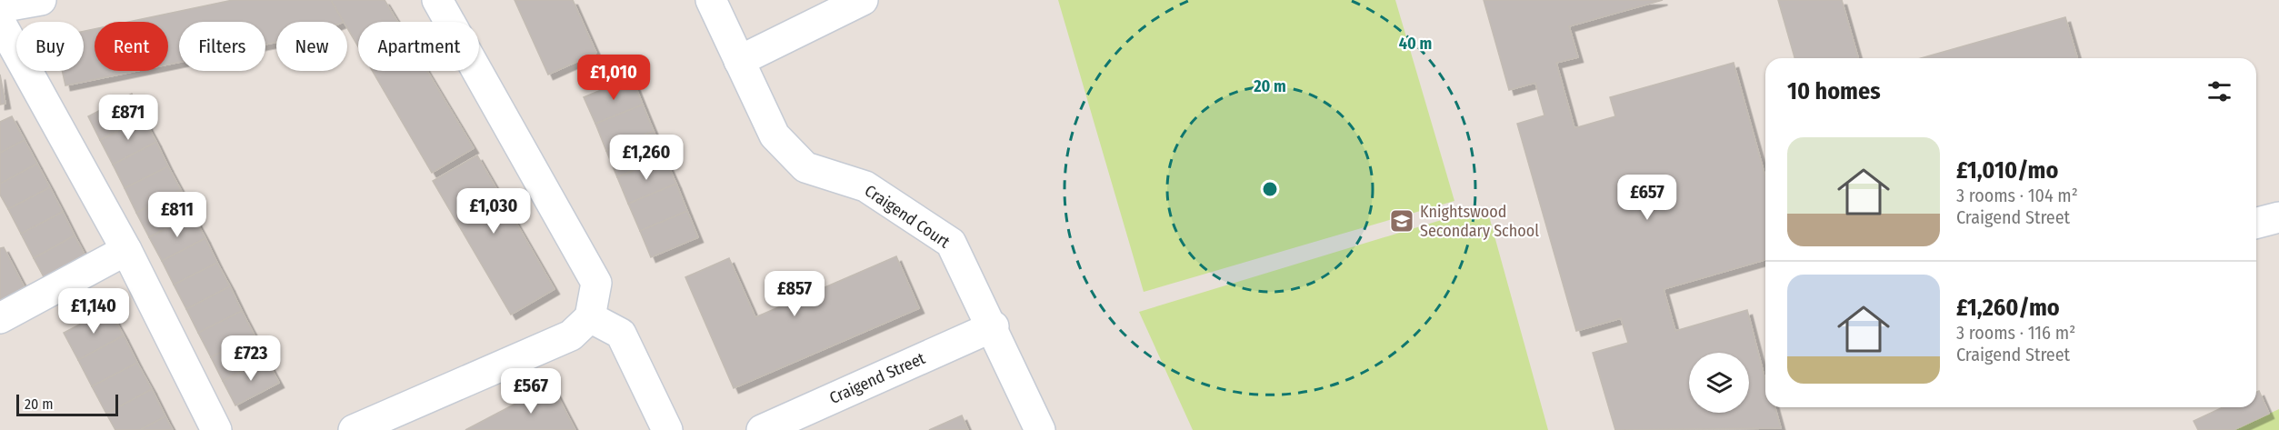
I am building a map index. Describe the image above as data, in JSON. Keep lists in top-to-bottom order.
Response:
{
  "streets": {
    "street": ["Craigend Court", "Craigend Street"]
  },
  "crossings": [
    ["Craigend Court", "Craigend Street"]
  ],
  "places": {
    "school or university": ["Knightswood Secondary School"]
  },
  "scale_bar": "20 m",
  "page": {
    "chip": [
      "Buy",
      "Rent",
      "Filters",
      "New",
      "Apartment"
    ],
    "price": [
      "£1,010",
      "£871",
      "£1,260",
      "£657",
      "£1,030",
      "£811",
      "£857",
      "£1,140",
      "£723",
      "£567"
    ],
    "heading": "10 homes",
    "list": [
      {
        "name": "£1,010/mo",
        "note": "3 rooms · 104 m² · Craigend Street"
      },
      {
        "name": "£1,260/mo",
        "note": "3 rooms · 116 m² · Craigend Street"
      }
    ],
    "scale": "20 m"
  },
  "rings": ["40 m", "20 m"]
}
